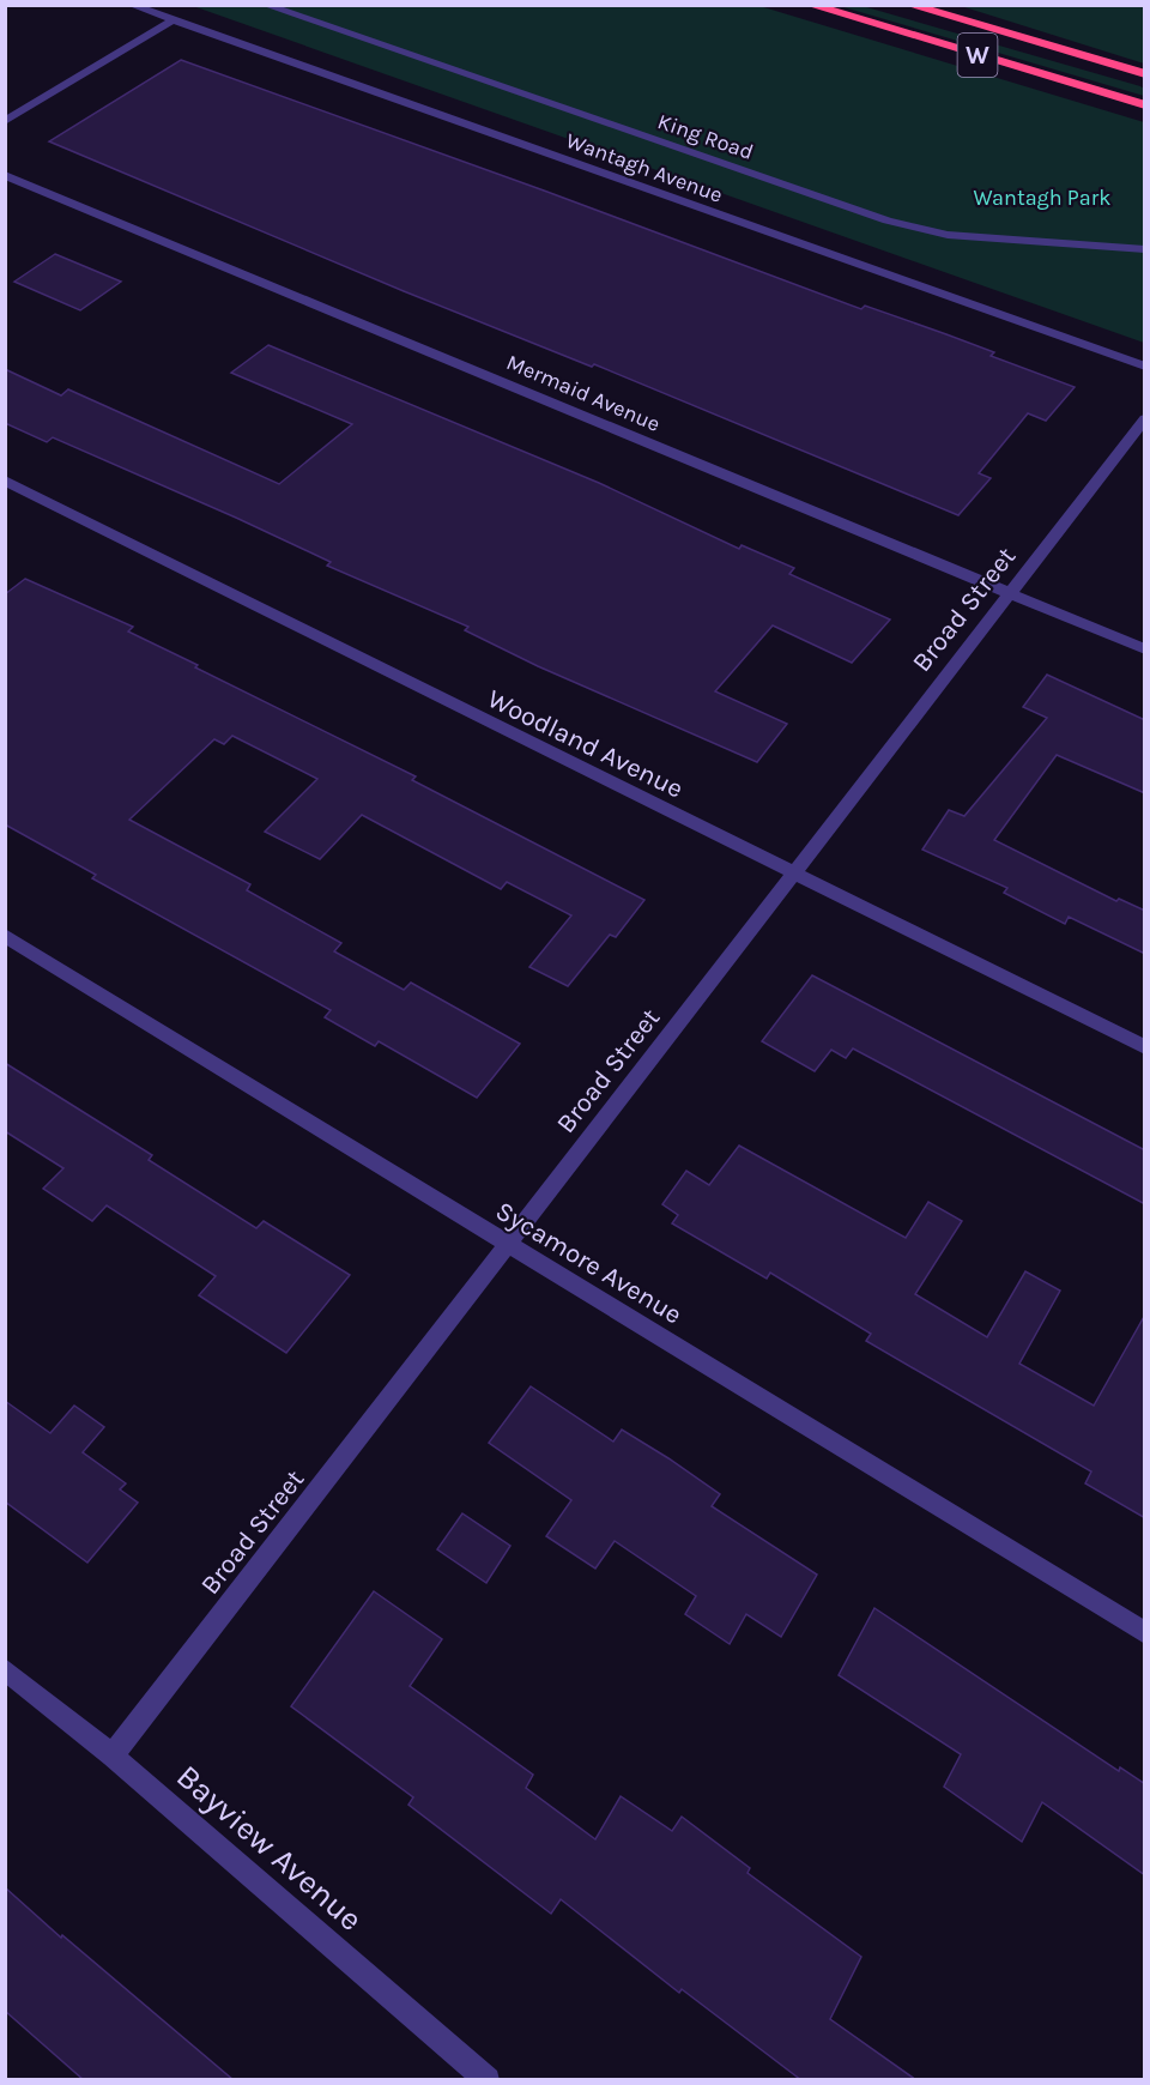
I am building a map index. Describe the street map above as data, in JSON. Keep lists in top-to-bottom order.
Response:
{
  "streets": {
    "highway": ["W"],
    "street": [
      "King Road",
      "Wantagh Avenue",
      "Mermaid Avenue",
      "Broad Street",
      "Woodland Avenue",
      "Sycamore Avenue",
      "Bayview Avenue"
    ]
  },
  "crossings": [
    ["Mermaid Avenue", "Broad Street"],
    ["Broad Street", "Woodland Avenue"],
    ["Broad Street", "Sycamore Avenue"],
    ["Broad Street", "Bayview Avenue"]
  ],
  "parks": ["Wantagh Park"]
}
